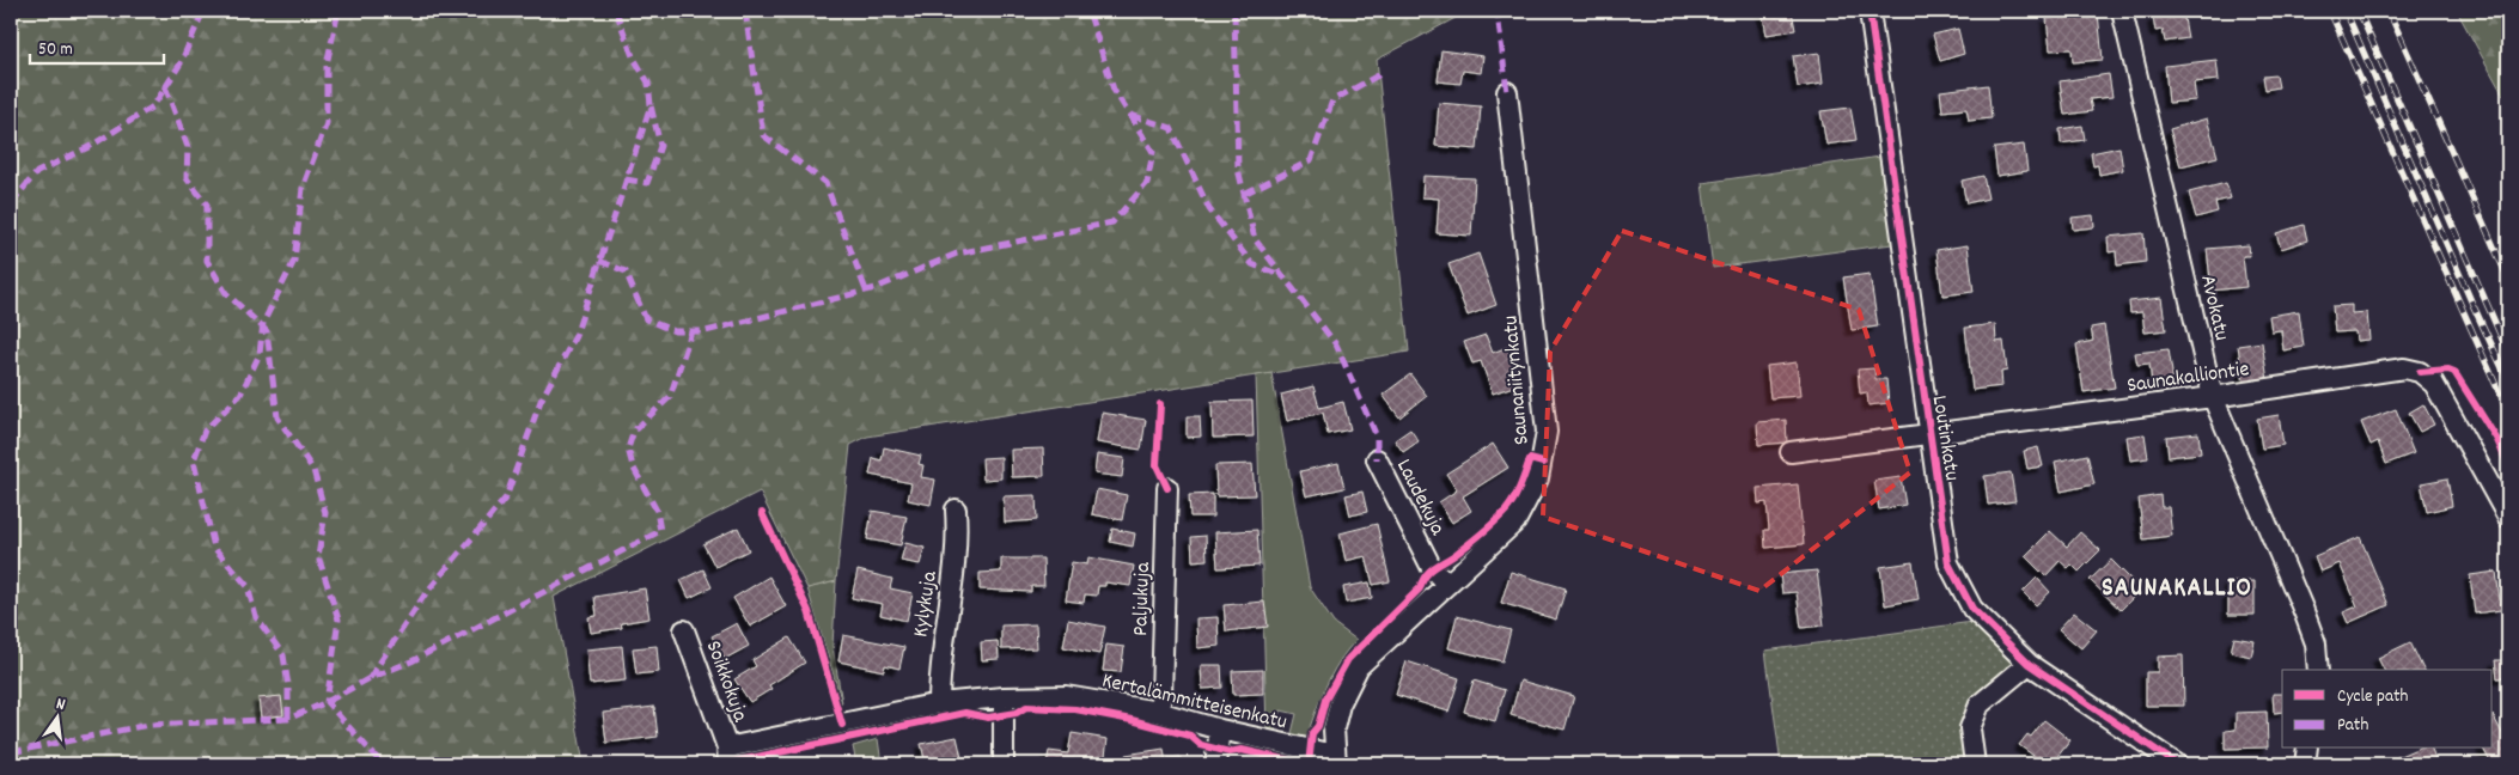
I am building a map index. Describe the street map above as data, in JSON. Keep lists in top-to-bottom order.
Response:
{
  "streets": {
    "street": [
      "Avokatu",
      "Saunakalliontie",
      "Saunaniitynkatu",
      "Loutinkatu",
      "Laudekuja",
      "Paljukuja",
      "Kylykuja",
      "Soikkokuja",
      "Kertalämmitteisenkatu"
    ]
  },
  "crossings": [
    ["Avokatu", "Saunakalliontie"],
    ["Saunakalliontie", "Loutinkatu"],
    ["Saunaniitynkatu", "Laudekuja"],
    ["Saunaniitynkatu", "Kertalämmitteisenkatu"],
    ["Paljukuja", "Kertalämmitteisenkatu"],
    ["Kylykuja", "Kertalämmitteisenkatu"],
    ["Soikkokuja", "Kertalämmitteisenkatu"]
  ],
  "districts": ["SAUNAKALLIO"],
  "legend": ["Cycle path", "Path"],
  "scale_bar": "50 m",
  "north": "top"
}
